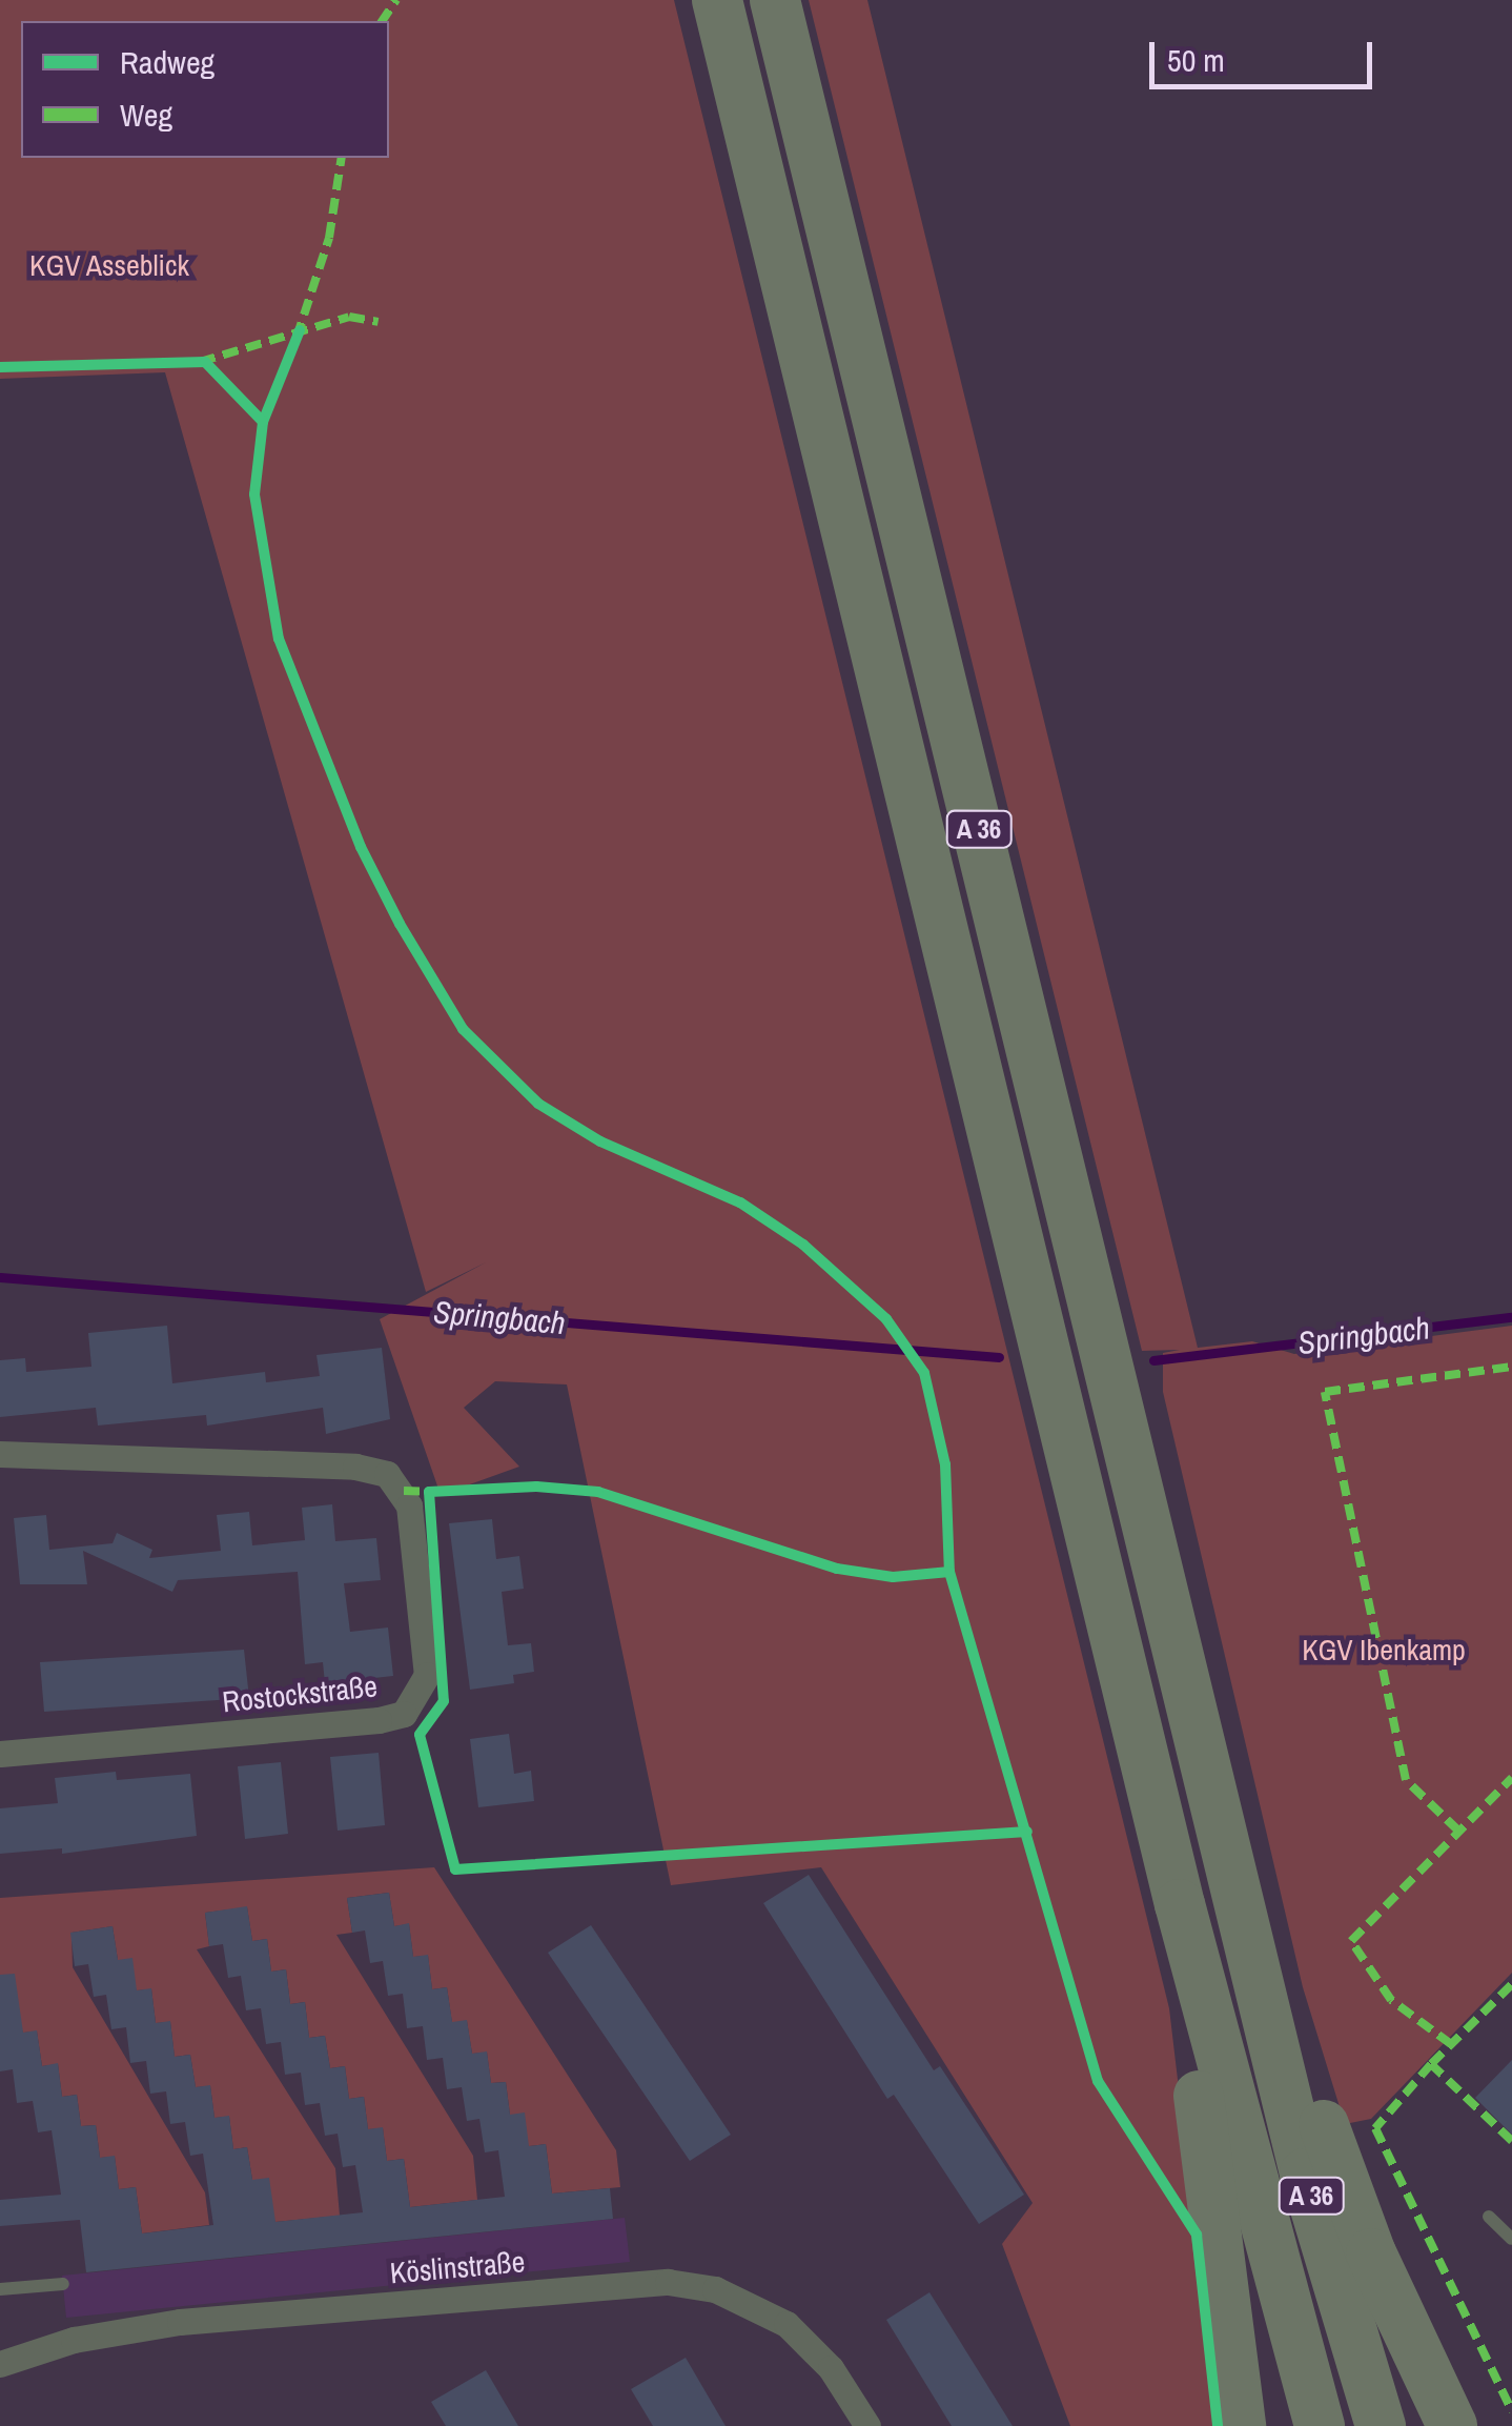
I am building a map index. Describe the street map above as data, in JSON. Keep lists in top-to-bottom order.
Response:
{
  "streets": {
    "highway": ["A 36"],
    "street": ["Rostockstraße", "Köslinstraße"]
  },
  "water": ["Springbach"],
  "parks": ["KGV Asseblick", "KGV Ibenkamp"],
  "legend": ["Radweg", "Weg"],
  "scale_bar": "50 m"
}
